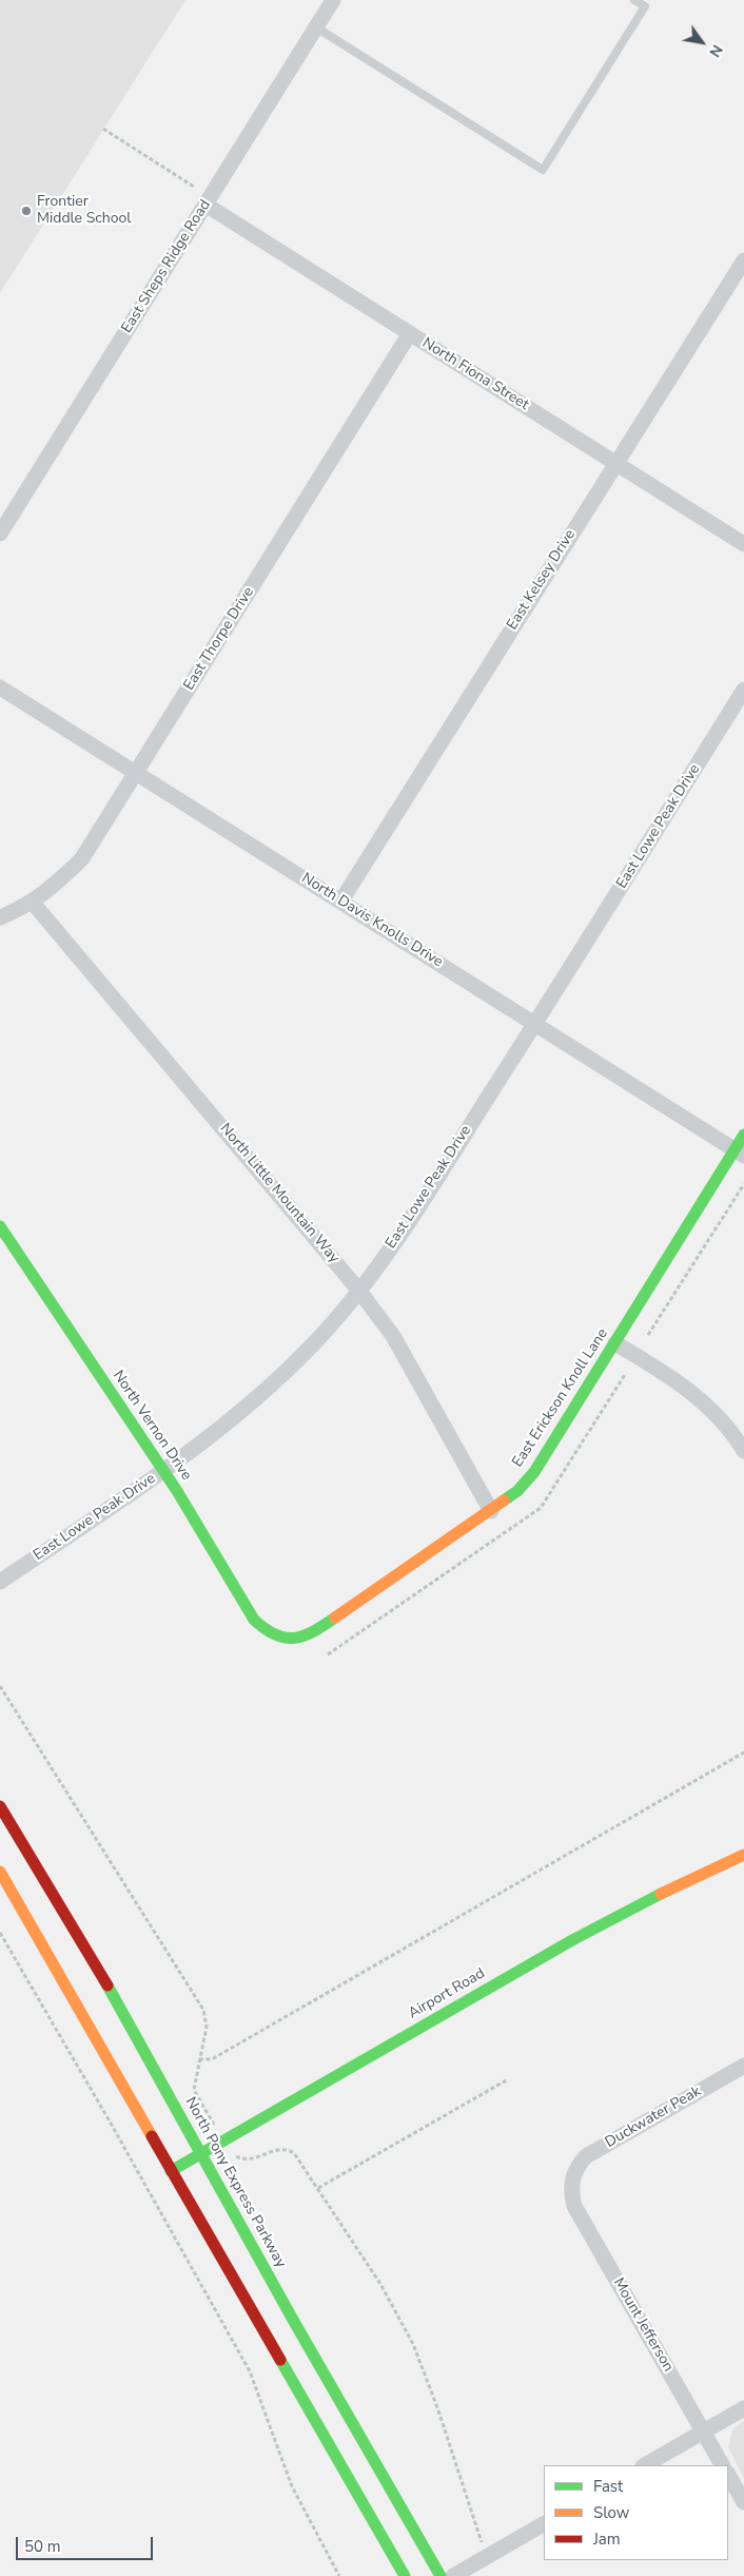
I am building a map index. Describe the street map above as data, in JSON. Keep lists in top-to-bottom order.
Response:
{
  "streets": {
    "street": [
      "East Sheps Ridge Road",
      "North Fiona Street",
      "East Kelsey Drive",
      "East Thorpe Drive",
      "East Lowe Peak Drive",
      "North Davis Knolls Drive",
      "North Little Mountain Way",
      "East Erickson Knoll Lane",
      "North Vernon Drive",
      "Airport Road",
      "Duckwater Peak",
      "North Pony Express Parkway",
      "Mount Jefferson"
    ]
  },
  "crossings": [
    ["East Sheps Ridge Road", "North Fiona Street"],
    ["North Fiona Street", "East Kelsey Drive"],
    ["North Fiona Street", "East Thorpe Drive"],
    ["East Kelsey Drive", "North Davis Knolls Drive"],
    ["East Thorpe Drive", "North Davis Knolls Drive"],
    ["East Thorpe Drive", "North Little Mountain Way"],
    ["East Lowe Peak Drive", "North Davis Knolls Drive"],
    ["East Lowe Peak Drive", "North Little Mountain Way"],
    ["East Lowe Peak Drive", "North Vernon Drive"],
    ["North Davis Knolls Drive", "East Erickson Knoll Lane"],
    ["North Little Mountain Way", "East Erickson Knoll Lane"],
    ["East Erickson Knoll Lane", "North Vernon Drive"],
    ["Airport Road", "North Pony Express Parkway"],
    ["Duckwater Peak", "Mount Jefferson"]
  ],
  "places": ["Frontier Middle School"],
  "legend": ["Fast", "Slow", "Jam"],
  "scale_bar": "50 m",
  "north": "bottom right"
}
